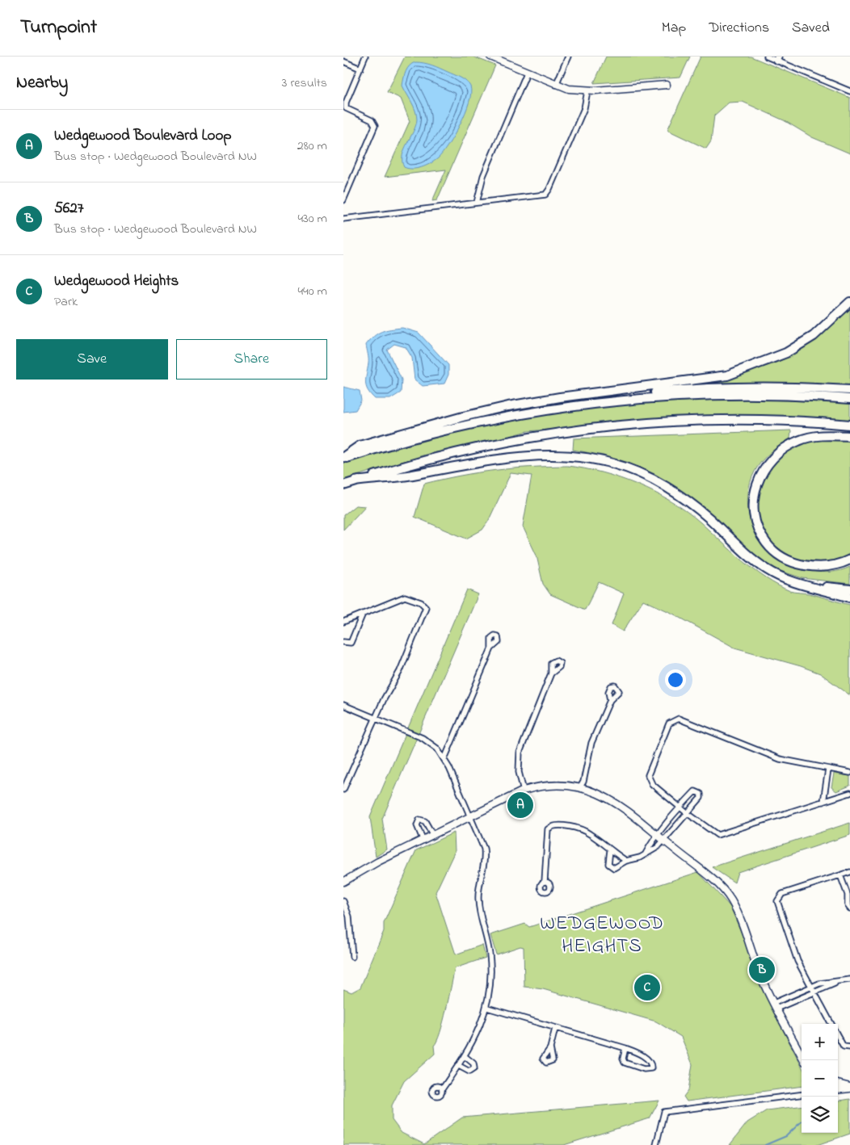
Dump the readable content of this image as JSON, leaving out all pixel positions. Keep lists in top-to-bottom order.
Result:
{
  "districts": ["WEDGEWOOD HEIGHTS"],
  "page": {
    "header": "Turnpoint",
    "nav": ["Map", "Directions", "Saved"],
    "heading": ["Nearby", "3 results"],
    "list": [
      {
        "mark": "A",
        "name": "Wedgewood Boulevard Loop",
        "note": "Bus stop · Wedgewood Boulevard NW",
        "value": "280 m"
      },
      {
        "mark": "B",
        "name": "5627",
        "note": "Bus stop · Wedgewood Boulevard NW",
        "value": "430 m"
      },
      {
        "mark": "C",
        "name": "Wedgewood Heights",
        "note": "Park",
        "value": "440 m"
      }
    ],
    "buttons": ["Save", "Share"],
    "pins": ["A", "B", "C"],
    "map_buttons": ["+", "−"]
  }
}
